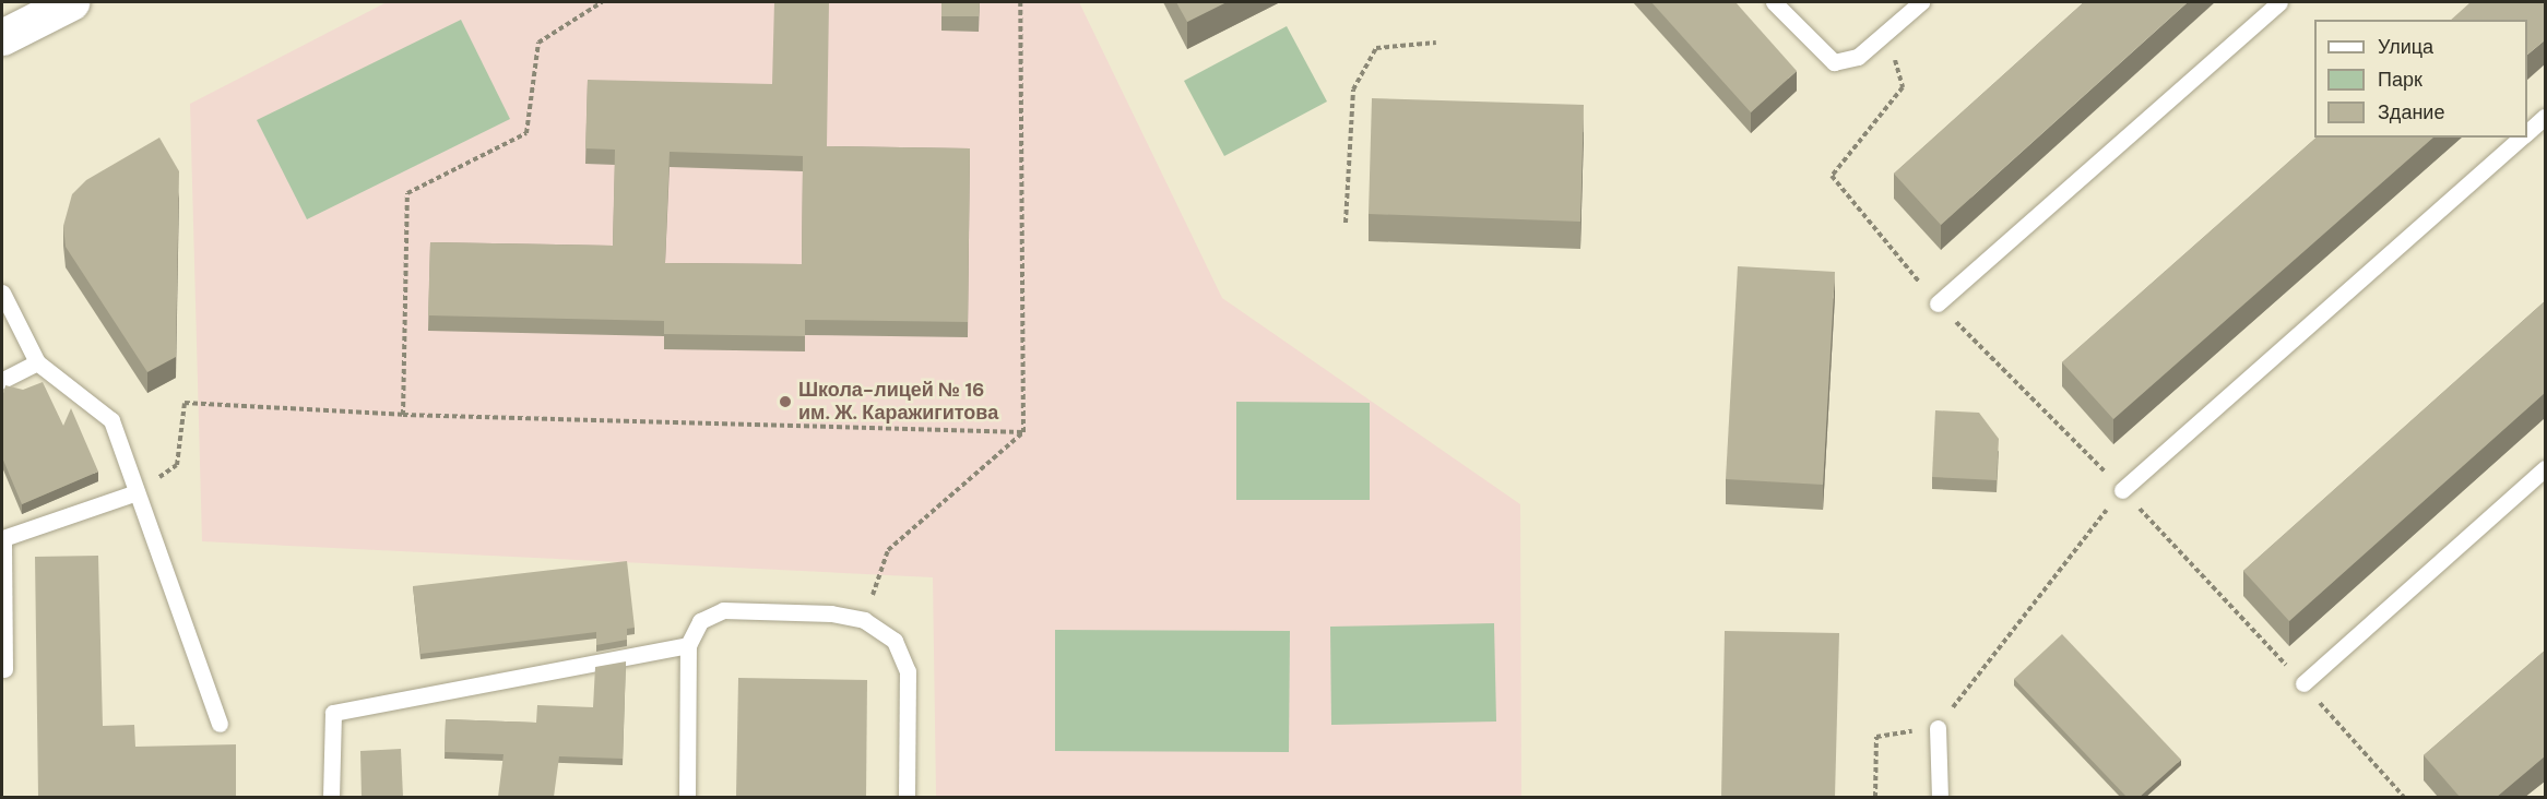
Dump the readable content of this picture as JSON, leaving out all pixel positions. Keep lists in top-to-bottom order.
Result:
{
  "places": ["Школа-лицей № 16 им. Ж. Каражигитова"],
  "legend": ["Улица", "Парк", "Здание"]
}
